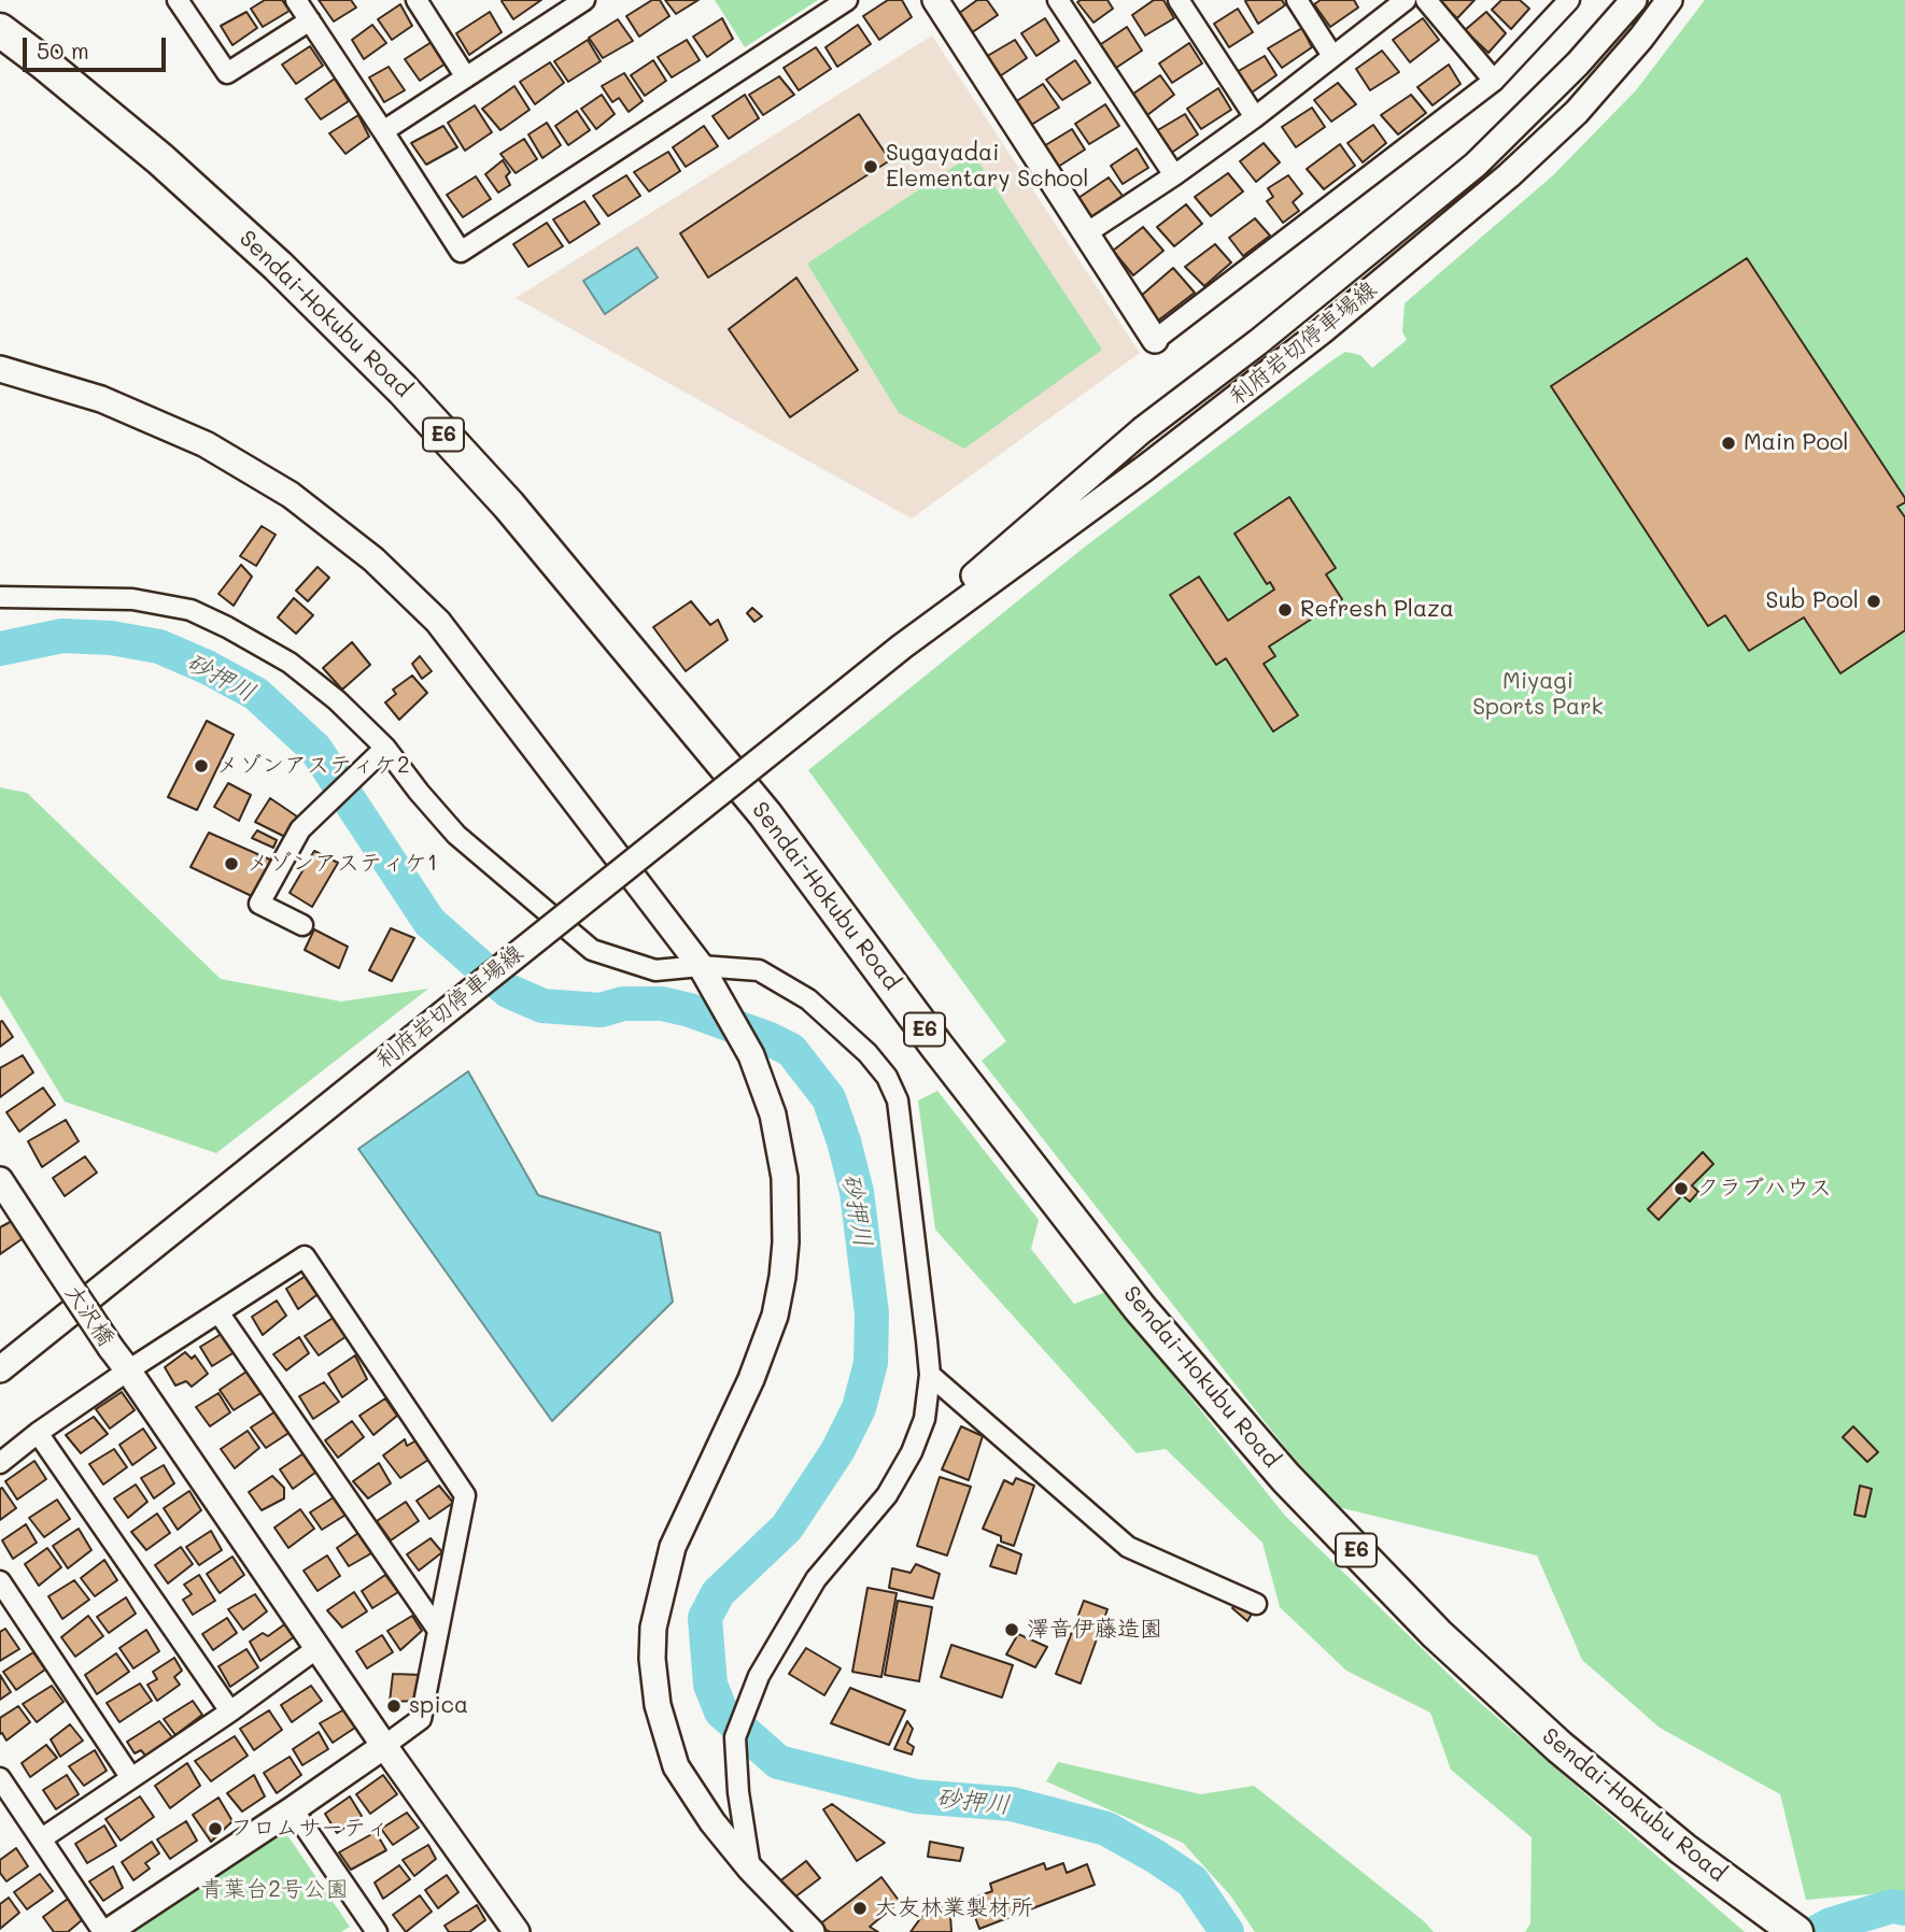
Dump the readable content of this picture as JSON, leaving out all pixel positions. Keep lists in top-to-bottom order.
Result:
{
  "streets": {
    "highway": ["Sendai-Hokubu Road", "E6"],
    "street": ["利府岩切停車場線", "大沢橋"]
  },
  "water": ["砂押川"],
  "parks": ["Miyagi Sports Park", "青葉台2号公園"],
  "places": [
    "Sugayadai Elementary School",
    "Main Pool",
    "Sub Pool",
    "Refresh Plaza",
    "メゾンアスティケ2",
    "メゾンアスティケ1",
    "クラブハウス",
    "澤音伊藤造園",
    "spica",
    "フロムサーティ",
    "大友林業製材所"
  ],
  "scale_bar": "50 m"
}
